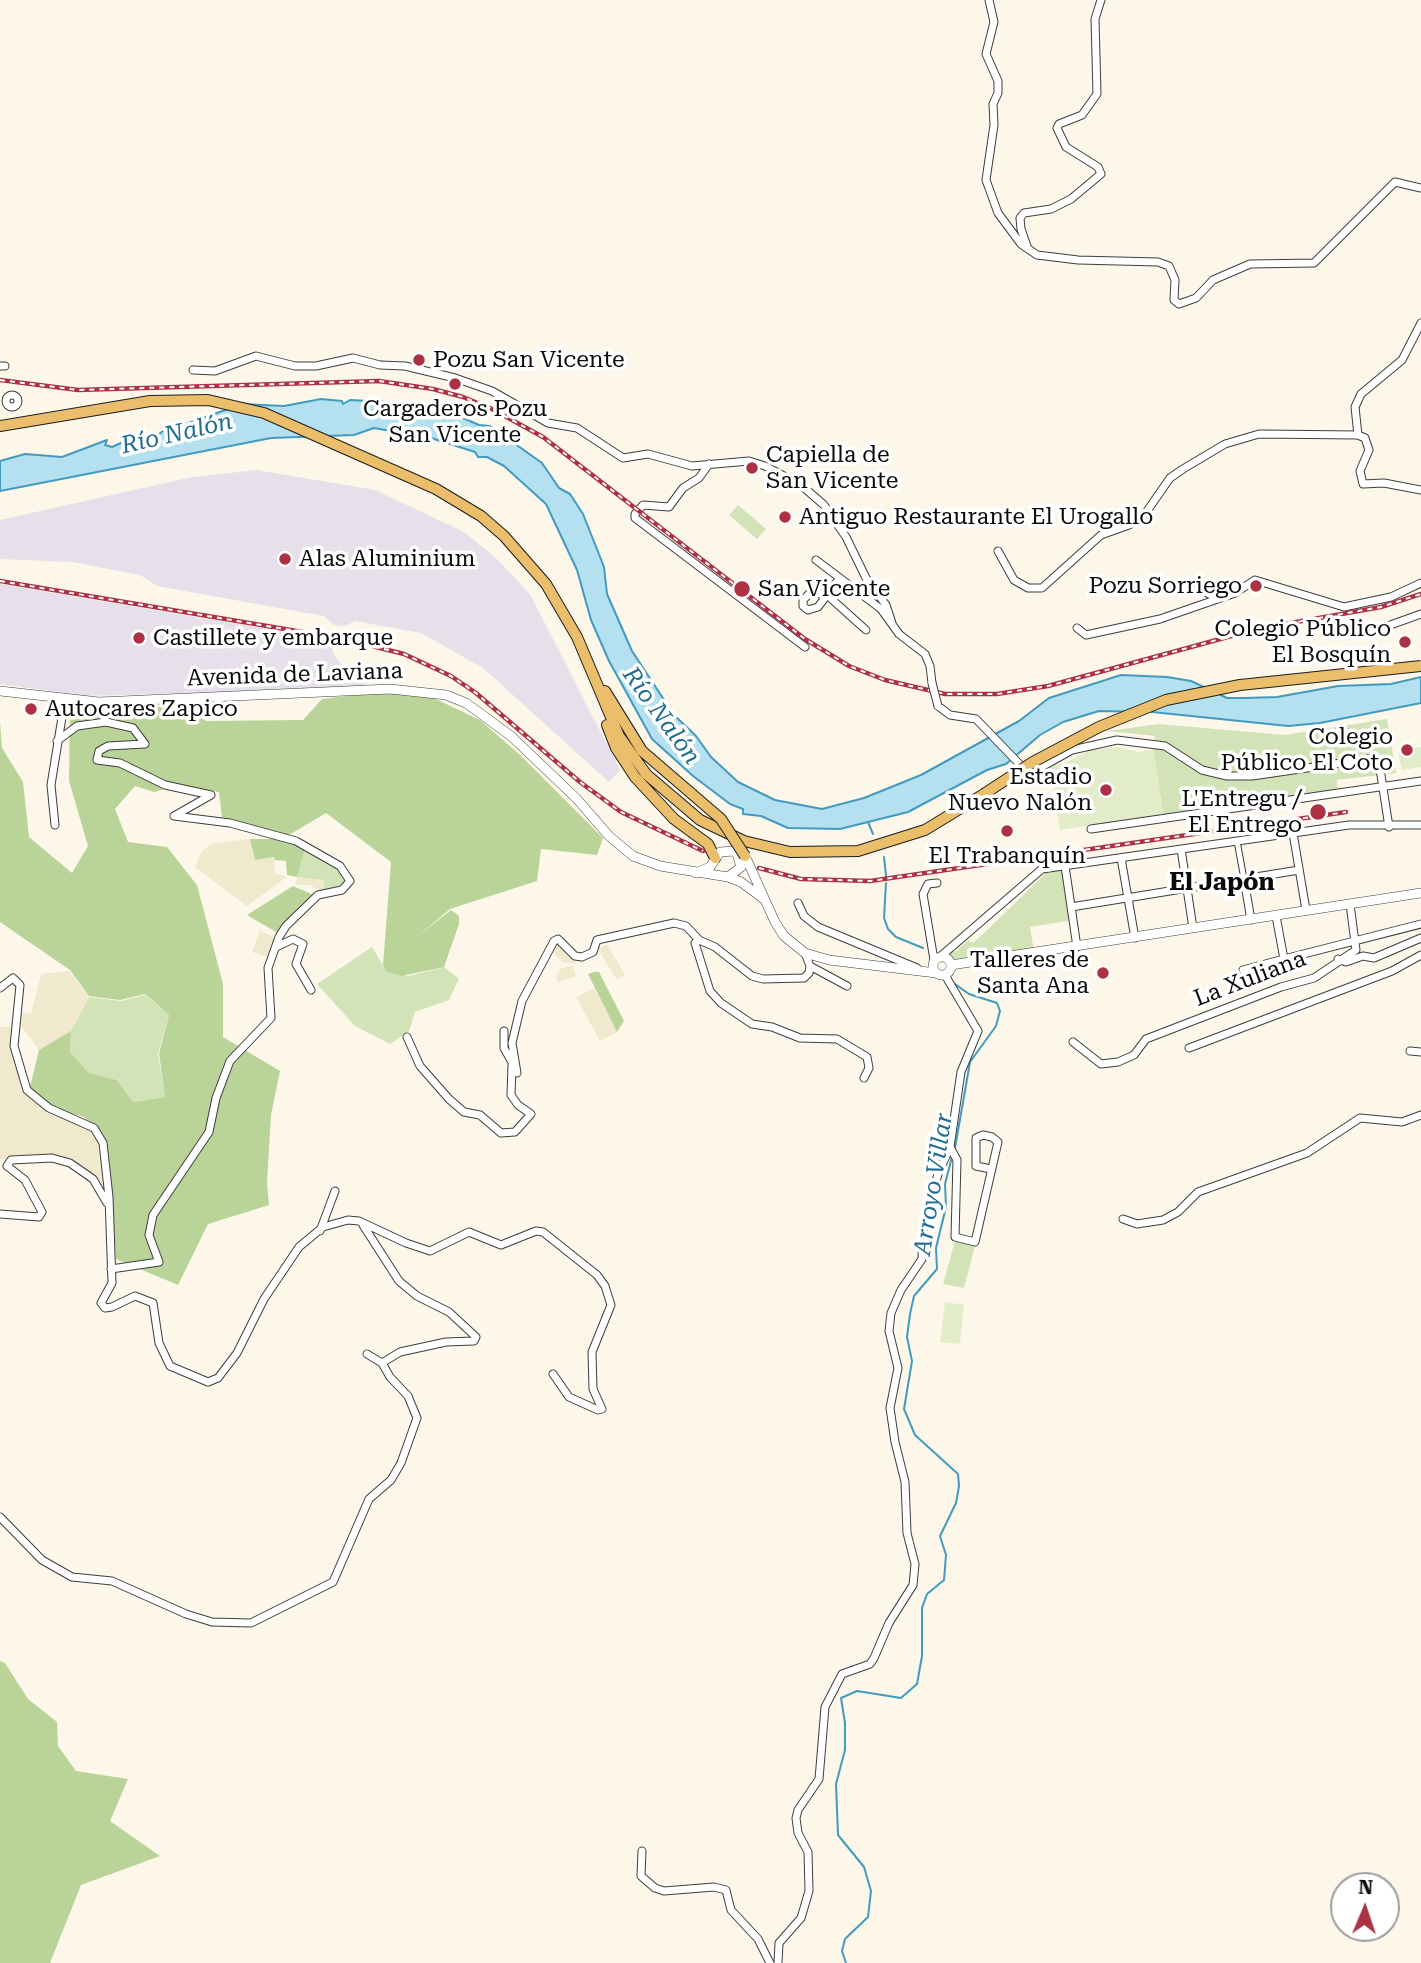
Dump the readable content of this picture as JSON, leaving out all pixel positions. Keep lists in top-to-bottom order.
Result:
{
  "streets": {
    "street": ["Avenida de Laviana", "La Xuliana"]
  },
  "districts": ["El Japón"],
  "water": ["Río Nalón", "Arroyo Villar"],
  "places": [
    "Pozu San Vicente",
    "Cargaderos Pozu San Vicente",
    "Capiella de San Vicente",
    "Antiguo Restaurante El Urogallo",
    "Alas Aluminium",
    "Pozu Sorriego",
    "San Vicente",
    "Castillete y embarque",
    "Colegio Público El Bosquín",
    "Autocares Zapico",
    "Colegio Público El Coto",
    "Estadio Nuevo Nalón",
    "L'Entregu / El Entrego",
    "El Trabanquín",
    "Talleres de Santa Ana"
  ],
  "north": "top"
}
